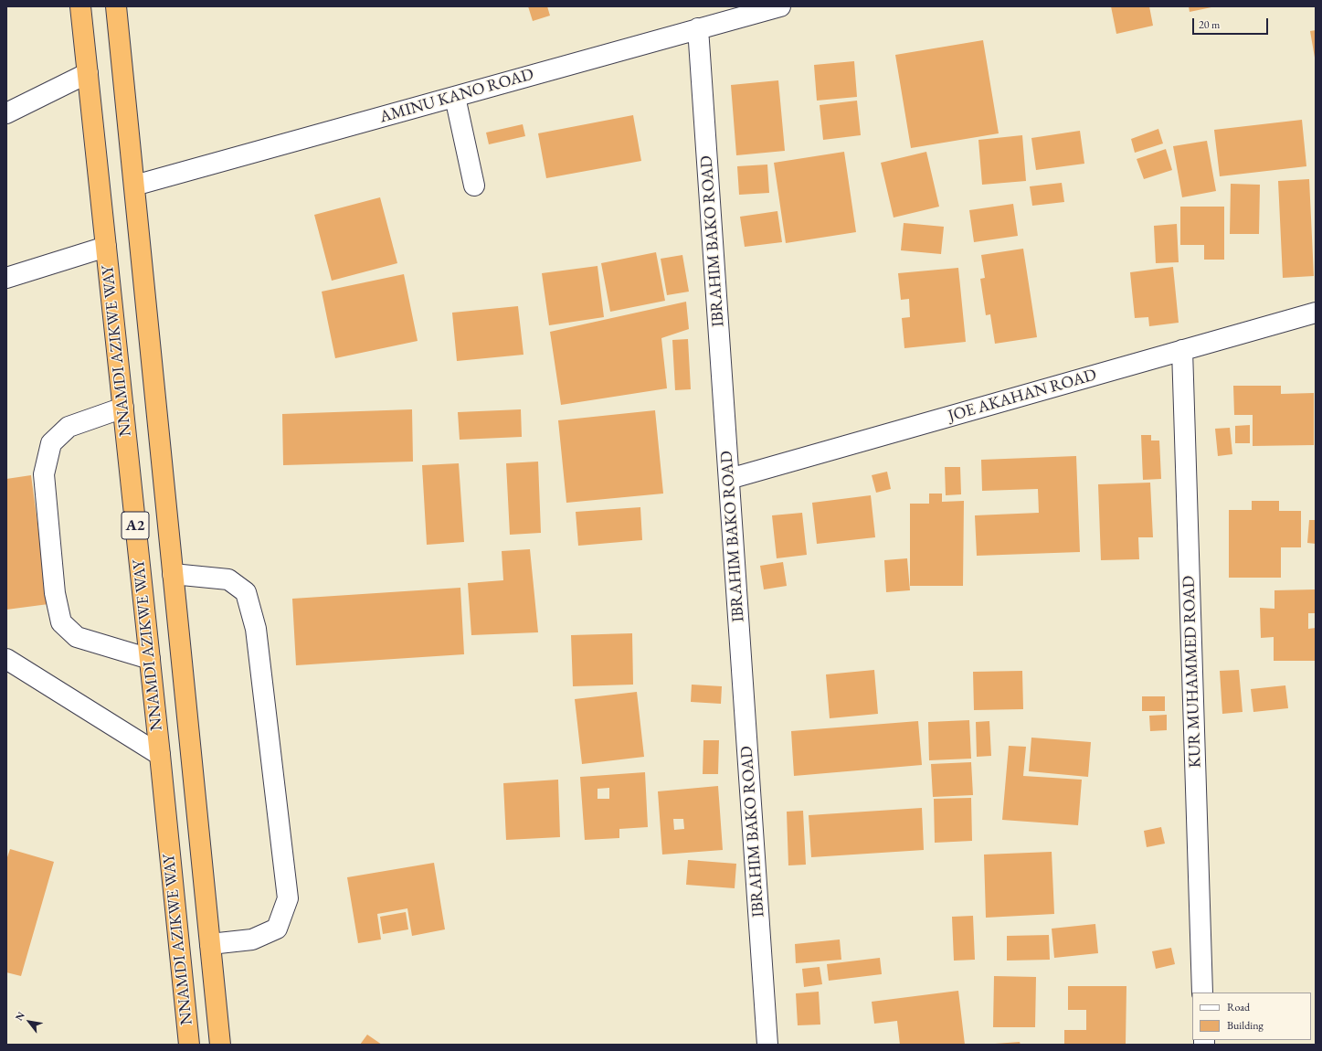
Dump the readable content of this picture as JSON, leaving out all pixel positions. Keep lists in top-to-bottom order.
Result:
{
  "streets": {
    "highway": ["NNAMDI AZIKWE WAY", "A2"],
    "street": [
      "AMINU KANO ROAD",
      "IBRAHIM BAKO ROAD",
      "JOE AKAHAN ROAD",
      "KUR MUHAMMED ROAD"
    ]
  },
  "crossings": [
    ["AMINU KANO ROAD", "IBRAHIM BAKO ROAD"],
    ["AMINU KANO ROAD", "NNAMDI AZIKWE WAY"],
    ["IBRAHIM BAKO ROAD", "JOE AKAHAN ROAD"],
    ["JOE AKAHAN ROAD", "KUR MUHAMMED ROAD"]
  ],
  "legend": ["Road", "Building"],
  "scale_bar": "20 m",
  "north": "top left"
}
